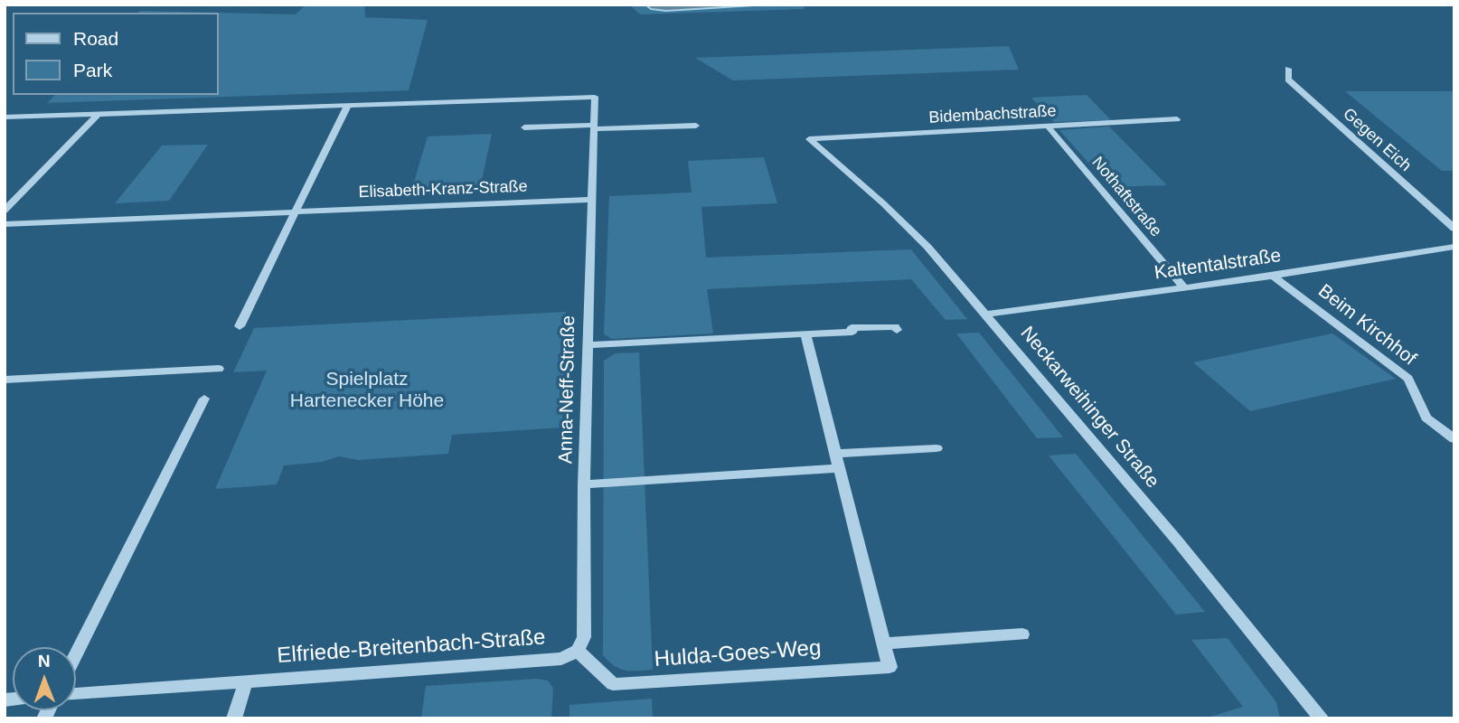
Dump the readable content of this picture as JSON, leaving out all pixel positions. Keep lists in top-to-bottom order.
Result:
{
  "streets": {
    "street": [
      "Bidembachstraße",
      "Gegen Eich",
      "Elisabeth-Kranz-Straße",
      "Nothaftstraße",
      "Kaltentalstraße",
      "Beim Kirchhof",
      "Anna-Neff-Straße",
      "Neckarweihinger Straße",
      "Elfriede-Breitenbach-Straße",
      "Hulda-Goes-Weg"
    ]
  },
  "crossings": [
    ["Bidembachstraße", "Nothaftstraße"],
    ["Bidembachstraße", "Neckarweihinger Straße"],
    ["Elisabeth-Kranz-Straße", "Anna-Neff-Straße"],
    ["Nothaftstraße", "Kaltentalstraße"],
    ["Kaltentalstraße", "Beim Kirchhof"],
    ["Kaltentalstraße", "Neckarweihinger Straße"],
    ["Anna-Neff-Straße", "Elfriede-Breitenbach-Straße"],
    ["Anna-Neff-Straße", "Hulda-Goes-Weg"],
    ["Elfriede-Breitenbach-Straße", "Hulda-Goes-Weg"]
  ],
  "parks": ["Spielplatz Hartenecker Höhe"],
  "legend": ["Road", "Park"],
  "north": "top"
}
